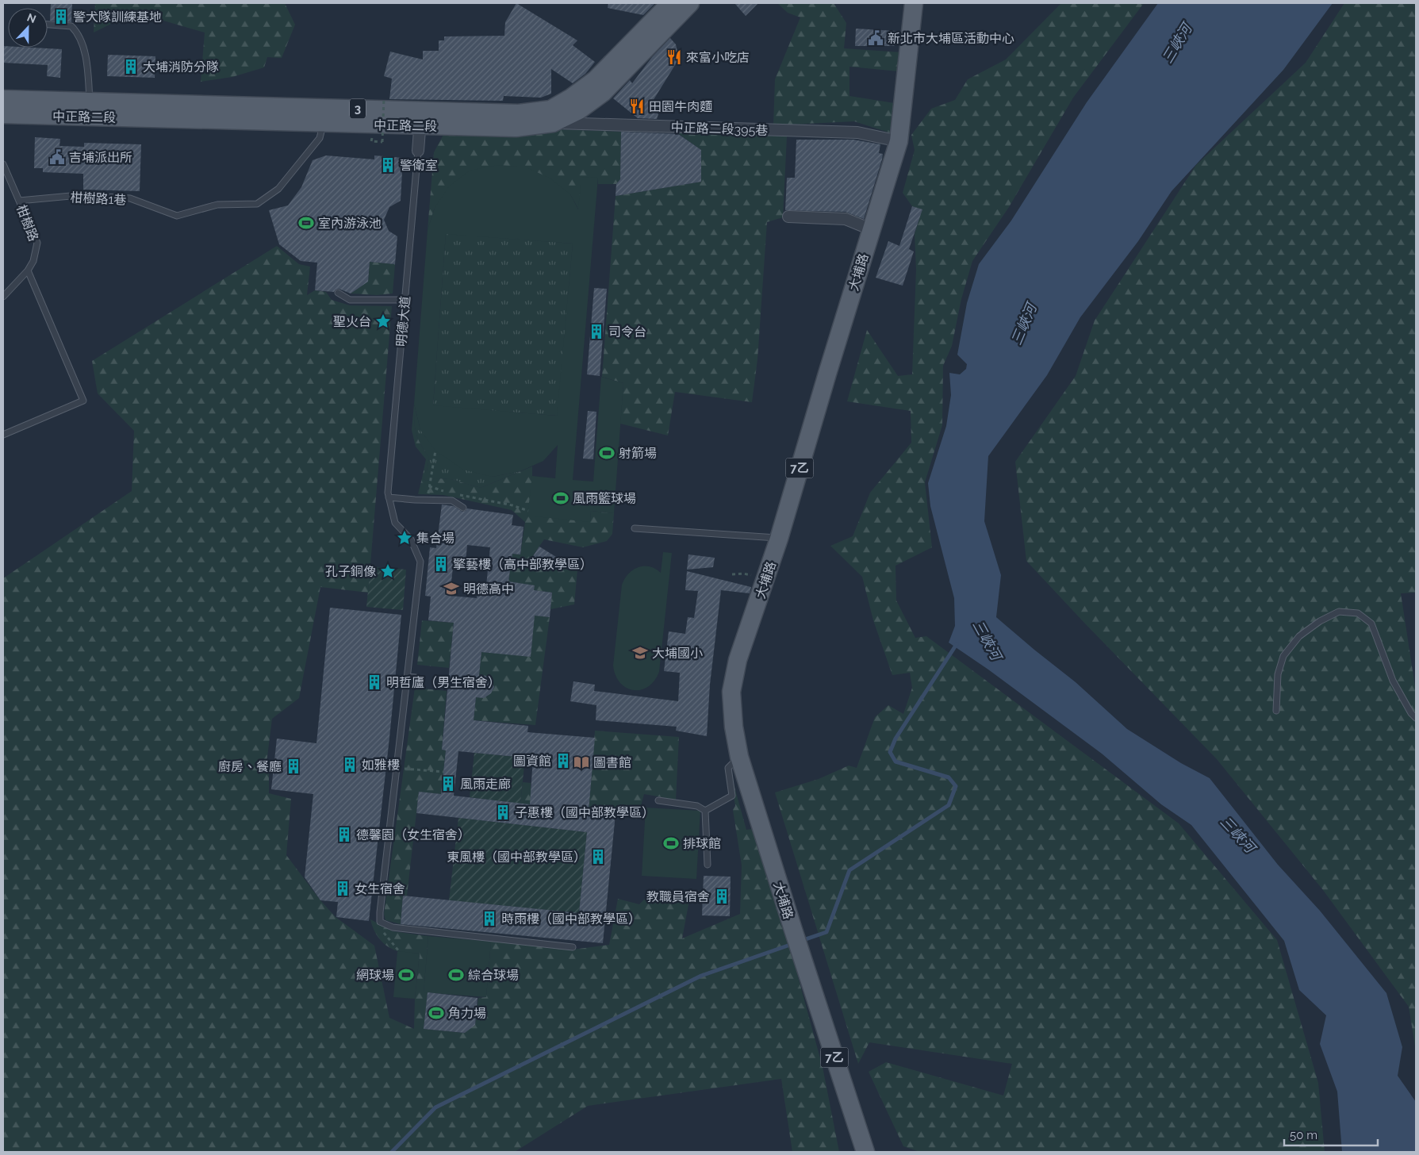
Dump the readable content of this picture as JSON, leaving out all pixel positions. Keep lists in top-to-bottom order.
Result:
{
  "streets": {
    "main road": [
      "3",
      "中正路二段",
      "大埔路",
      "7乙"
    ],
    "street": ["中正路二段395巷"],
    "lane": ["柑樹路1巷", "柑樹路", "明德大道"]
  },
  "crossings": [
    ["中正路二段", "中正路二段395巷"],
    ["中正路二段", "柑樹路1巷"],
    ["中正路二段395巷", "大埔路"],
    ["柑樹路1巷", "柑樹路"]
  ],
  "water": ["三峽河"],
  "places": {
    "building": [
      "警犬隊訓練基地",
      "大埔消防分隊",
      "警衛室",
      "司令台",
      "擎藝樓（高中部教學區）",
      "明哲廬（男生宿舍）",
      "圖資館",
      "如雅樓",
      "廚房、餐廳",
      "風雨走廊",
      "子惠樓（國中部教學區）",
      "德馨園（女生宿舍）",
      "東風樓（國中部教學區）",
      "女生宿舍",
      "教職員宿舍",
      "時雨樓（國中部教學區）"
    ],
    "public building": ["新北市大埔區活動中心", "吉埔派出所"],
    "restaurant": ["來富小吃店", "田園牛肉麵"],
    "sports": [
      "室內游泳池",
      "射箭場",
      "風雨籃球場",
      "排球館",
      "網球場",
      "綜合球場",
      "角力場"
    ],
    "place": ["聖火台", "集合場", "孔子銅像"],
    "school or university": ["明德高中", "大埔國小"],
    "library": ["圖書館"]
  },
  "scale_bar": "50 m",
  "north": "top"
}
